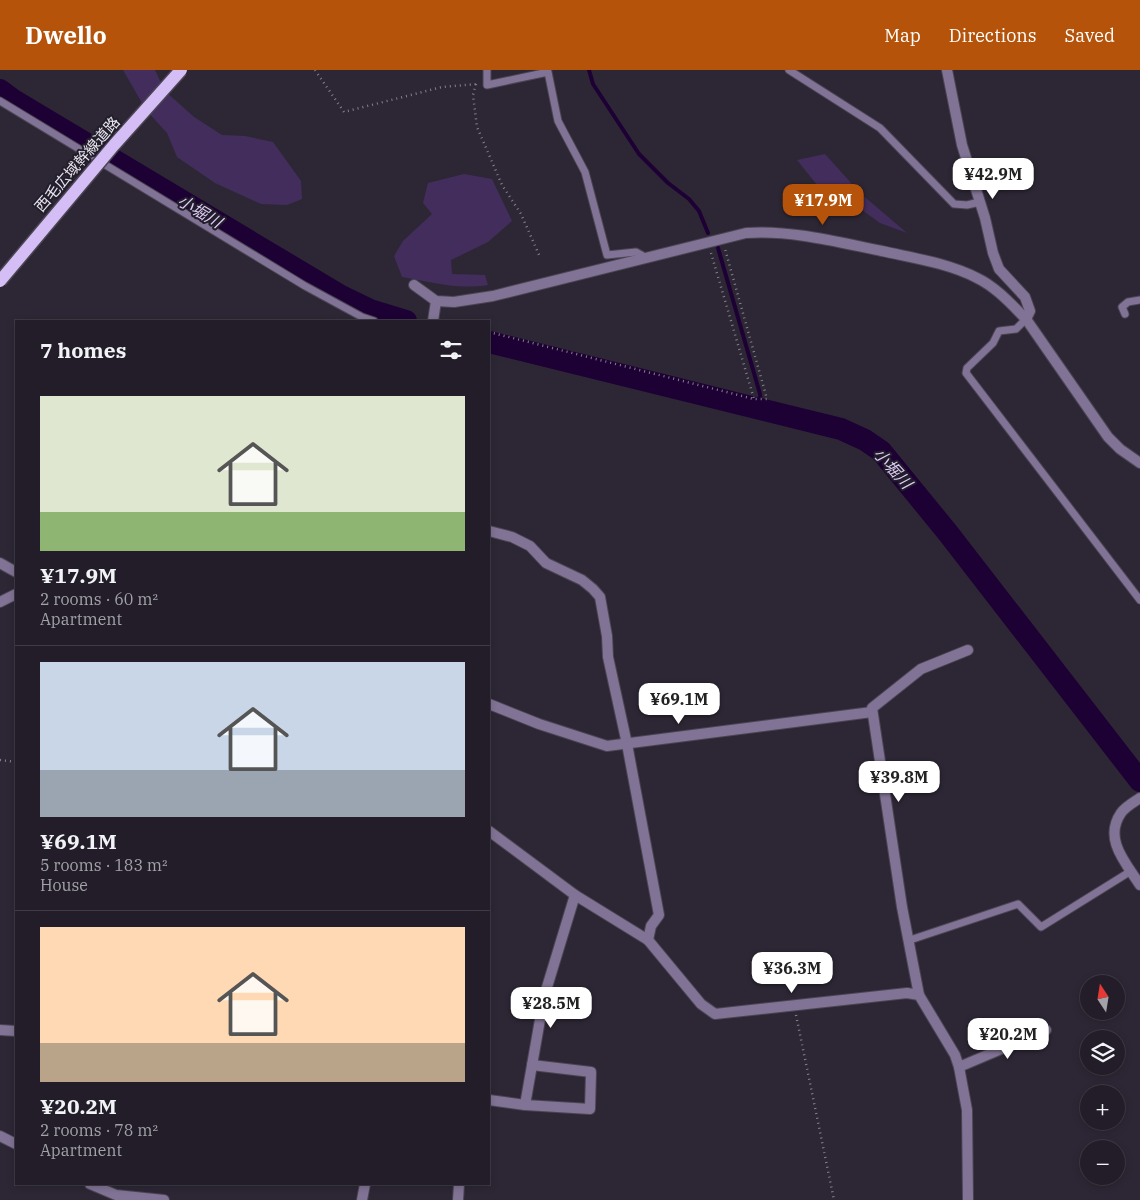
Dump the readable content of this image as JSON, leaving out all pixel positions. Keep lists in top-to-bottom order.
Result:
{
  "streets": {
    "main road": ["西毛広域幹線道路"]
  },
  "water": ["小堀川"],
  "north": "top",
  "page": {
    "header": "Dwello",
    "nav": ["Map", "Directions", "Saved"],
    "price": [
      "¥42.9M",
      "¥17.9M",
      "¥69.1M",
      "¥39.8M",
      "¥36.3M",
      "¥28.5M",
      "¥20.2M"
    ],
    "heading": "7 homes",
    "list": [
      {
        "name": "¥17.9M",
        "note": "2 rooms · 60 m² · Apartment"
      },
      {
        "name": "¥69.1M",
        "note": "5 rooms · 183 m² · House"
      },
      {
        "name": "¥20.2M",
        "note": "2 rooms · 78 m² · Apartment"
      }
    ],
    "map_buttons": ["+", "−"]
  }
}
